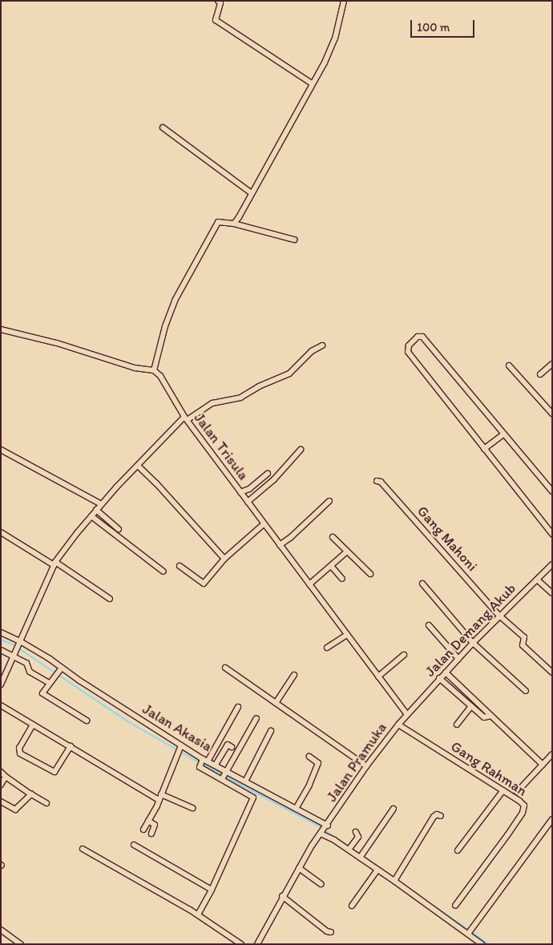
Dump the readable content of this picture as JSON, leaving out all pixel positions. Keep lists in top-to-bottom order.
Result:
{
  "streets": {
    "street": [
      "Jalan Trisula",
      "Gang Mahoni",
      "Jalan Demang Akub",
      "Jalan Akasia",
      "Jalan Pramuka",
      "Gang Rahman"
    ]
  },
  "crossings": [
    ["Jalan Trisula", "Jalan Demang Akub"],
    ["Jalan Trisula", "Jalan Akasia"],
    ["Jalan Trisula", "Jalan Pramuka"],
    ["Gang Mahoni", "Jalan Demang Akub"],
    ["Jalan Demang Akub", "Jalan Pramuka"],
    ["Jalan Akasia", "Jalan Pramuka"],
    ["Jalan Pramuka", "Gang Rahman"]
  ],
  "scale_bar": "100 m"
}
